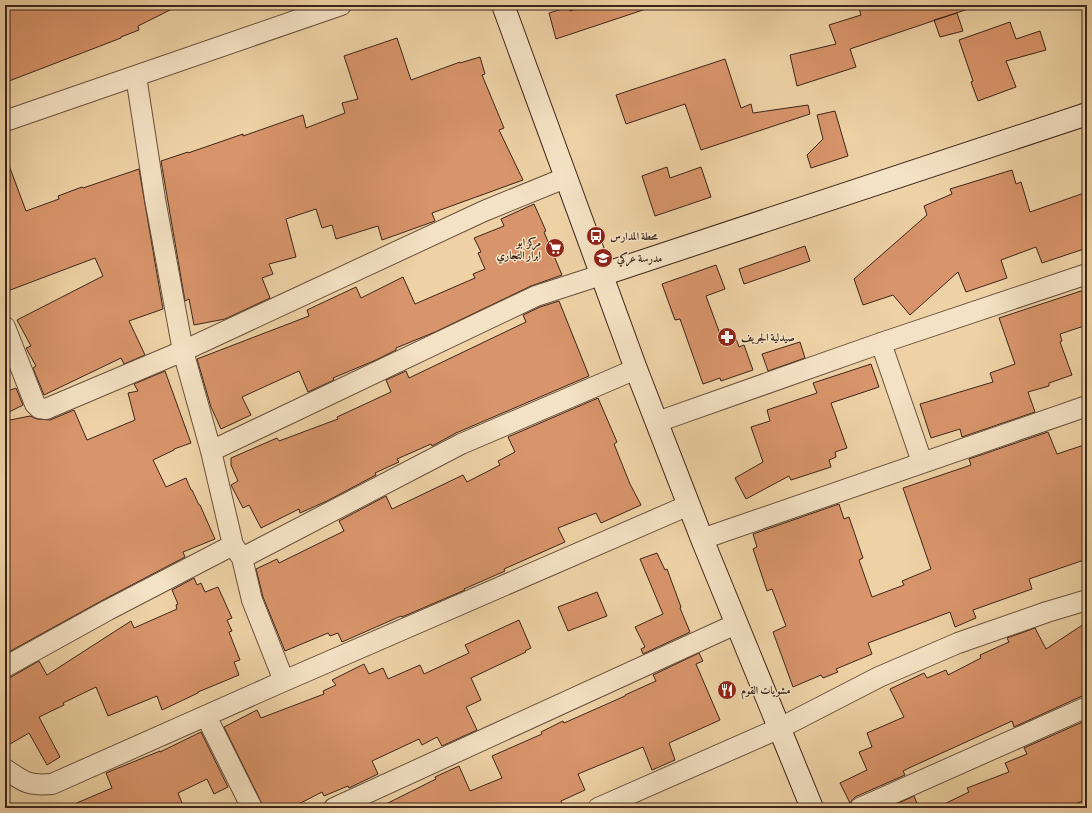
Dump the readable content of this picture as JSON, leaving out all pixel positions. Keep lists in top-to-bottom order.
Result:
{
  "places": {
    "bus stop": ["محطة المدارس"],
    "supermarket": ["مركز ابو ابرار التجاري"],
    "school or university": ["مدرسة عركي"],
    "pharmacy": ["صيدلية الجريف"],
    "restaurant": ["مشويات القوم"]
  }
}
